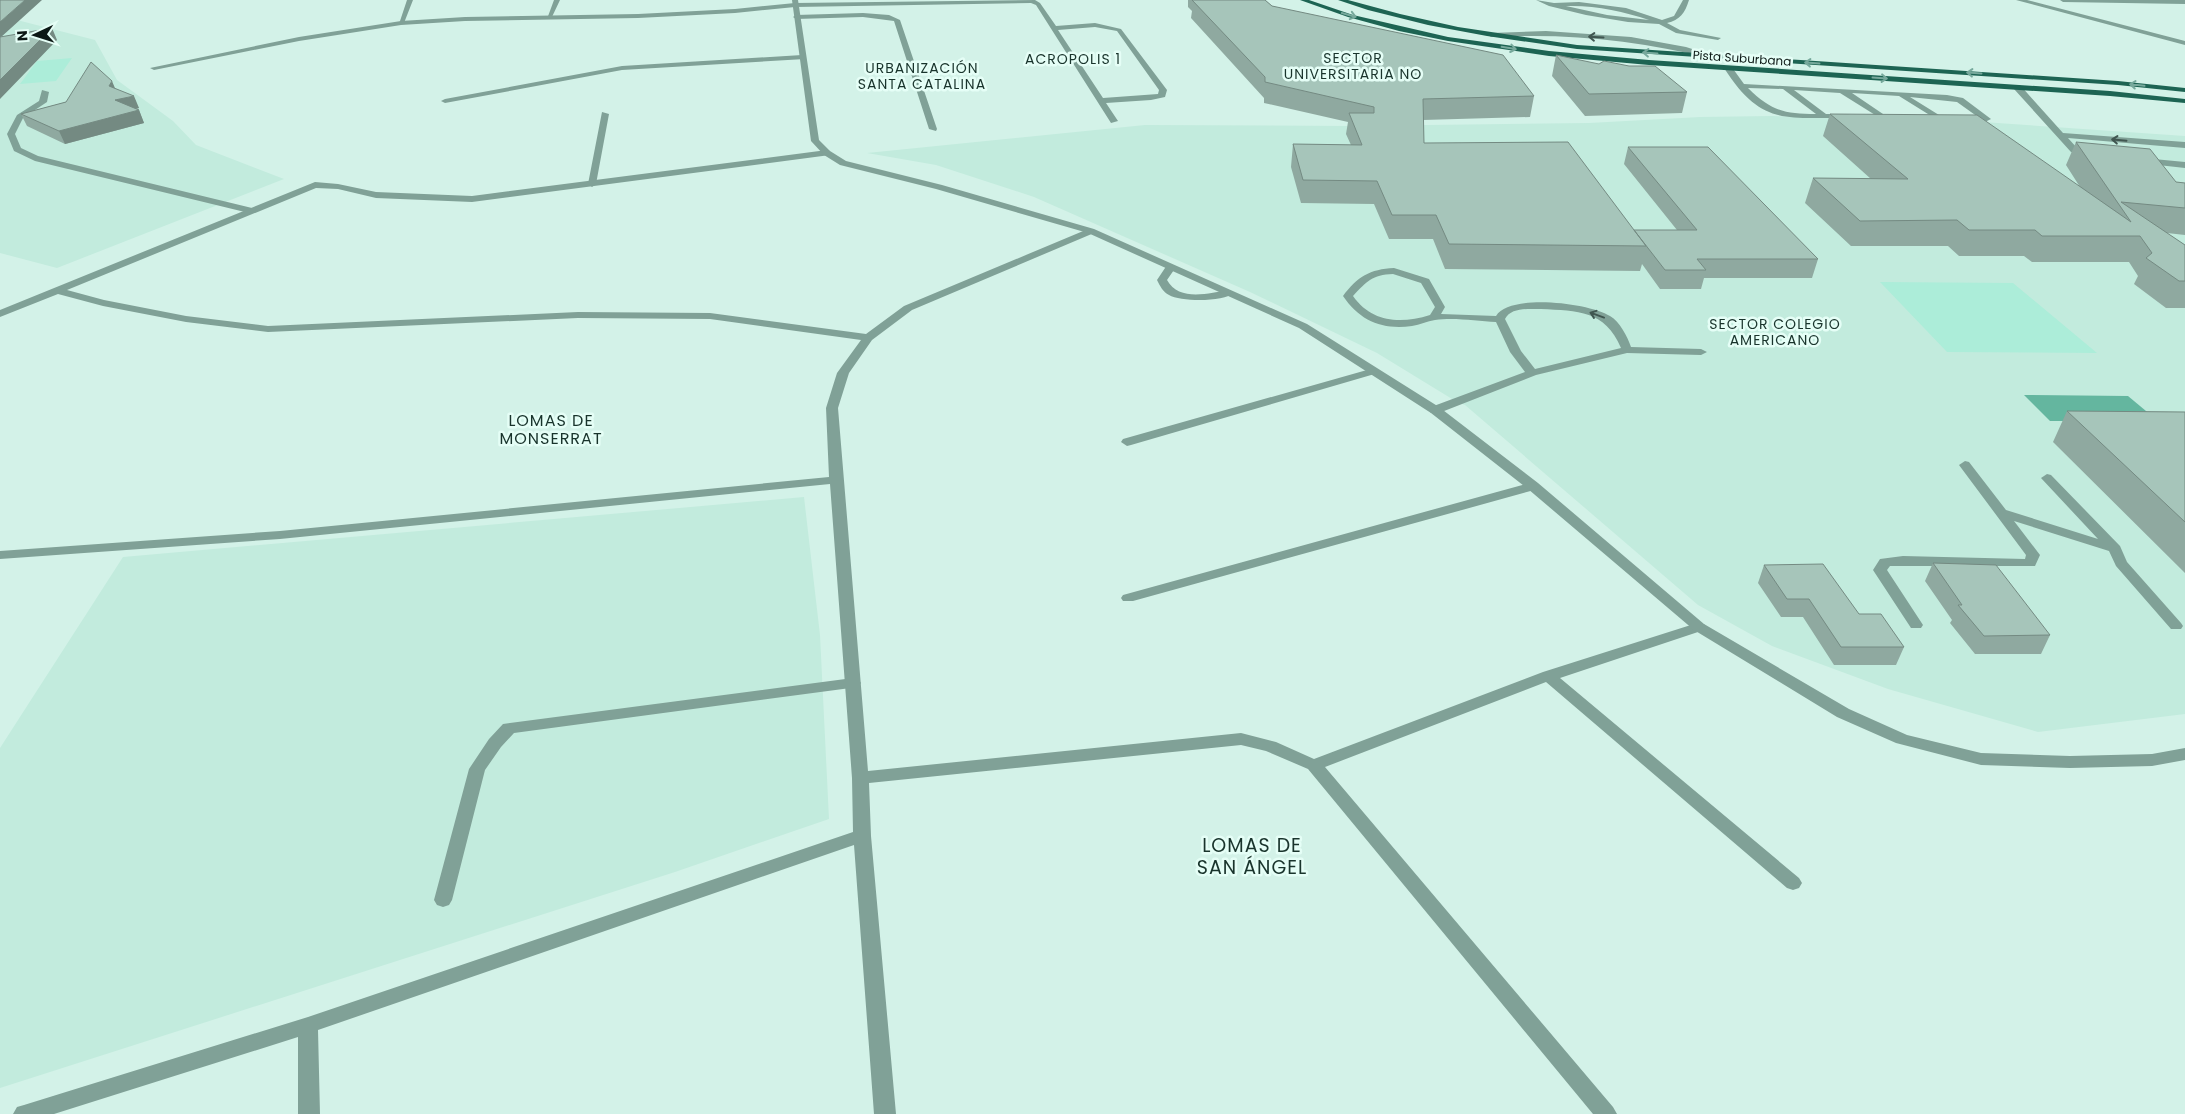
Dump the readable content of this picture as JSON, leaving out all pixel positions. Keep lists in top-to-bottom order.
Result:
{
  "streets": {
    "main road": ["Pista Suburbana"]
  },
  "districts": [
    "SECTOR UNIVERSITARIA NO",
    "ACROPOLIS 1",
    "URBANIZACIÓN SANTA CATALINA",
    "SECTOR COLEGIO AMERICANO",
    "LOMAS DE MONSERRAT",
    "LOMAS DE SAN ÁNGEL"
  ],
  "north": "left"
}
